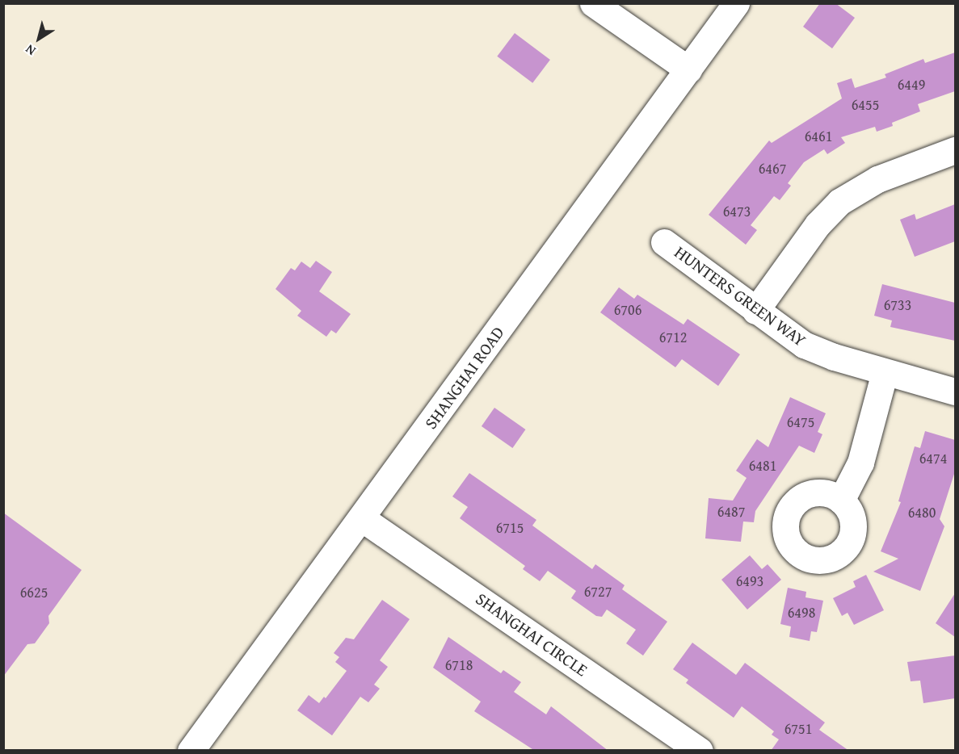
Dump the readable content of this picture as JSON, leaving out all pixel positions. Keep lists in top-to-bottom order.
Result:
{
  "streets": {
    "street": ["HUNTERS GREEN WAY", "SHANGHAI ROAD", "SHANGHAI CIRCLE"]
  },
  "crossings": [
    ["SHANGHAI ROAD", "SHANGHAI CIRCLE"]
  ],
  "house_numbers": [
    "6449",
    "6455",
    "6461",
    "6467",
    "6473",
    "6733",
    "6706",
    "6712",
    "6475",
    "6474",
    "6481",
    "6487",
    "6480",
    "6715",
    "6493",
    "6727",
    "6625",
    "6498",
    "6718",
    "6751"
  ],
  "north": "bottom left"
}
